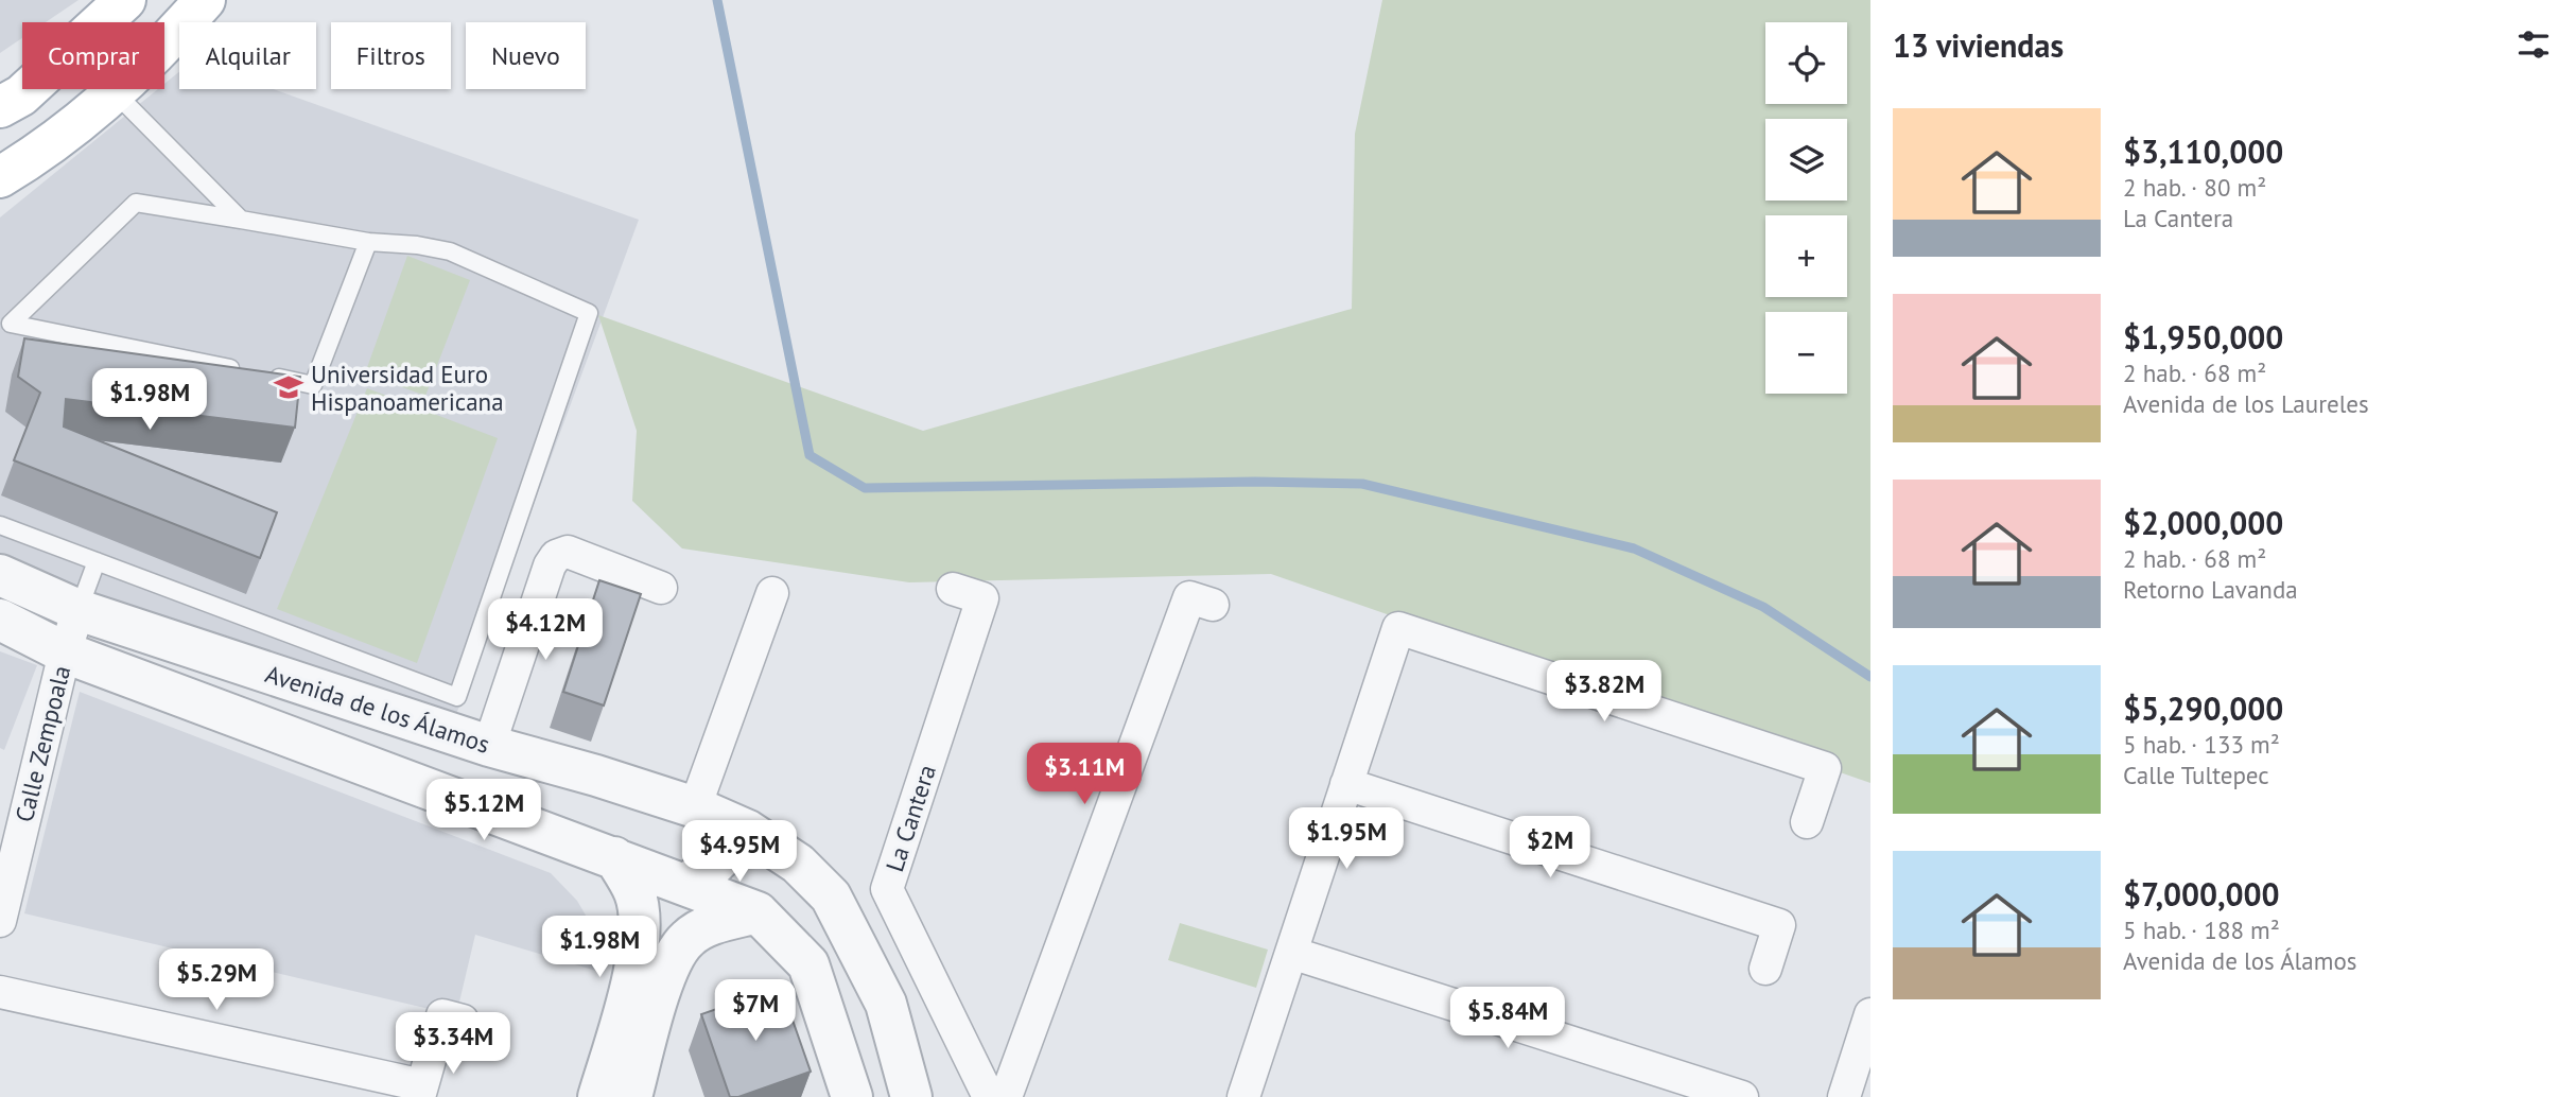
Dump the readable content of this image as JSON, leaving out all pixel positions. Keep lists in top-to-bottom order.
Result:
{
  "streets": {
    "street": ["Avenida de los Álamos", "Calle Zempoala", "La Cantera"]
  },
  "crossings": [
    ["Avenida de los Álamos", "Calle Zempoala"]
  ],
  "places": {
    "school or university": ["Universidad Euro Hispanoamericana"]
  },
  "page": {
    "heading": "13 viviendas",
    "map_buttons": ["+", "−"],
    "chip": [
      "Comprar",
      "Alquilar",
      "Filtros",
      "Nuevo"
    ],
    "list": [
      {
        "name": "$3,110,000",
        "note": "2 hab. · 80 m² · La Cantera"
      },
      {
        "name": "$1,950,000",
        "note": "2 hab. · 68 m² · Avenida de los Laureles"
      },
      {
        "name": "$2,000,000",
        "note": "2 hab. · 68 m² · Retorno Lavanda"
      },
      {
        "name": "$5,290,000",
        "note": "5 hab. · 133 m² · Calle Tultepec"
      },
      {
        "name": "$7,000,000",
        "note": "5 hab. · 188 m² · Avenida de los Álamos"
      }
    ],
    "price": [
      "$1.98M",
      "$4.12M",
      "$3.82M",
      "$3.11M",
      "$5.12M",
      "$1.95M",
      "$2M",
      "$4.95M",
      "$1.98M",
      "$5.29M",
      "$7M",
      "$5.84M",
      "$3.34M"
    ]
  }
}
